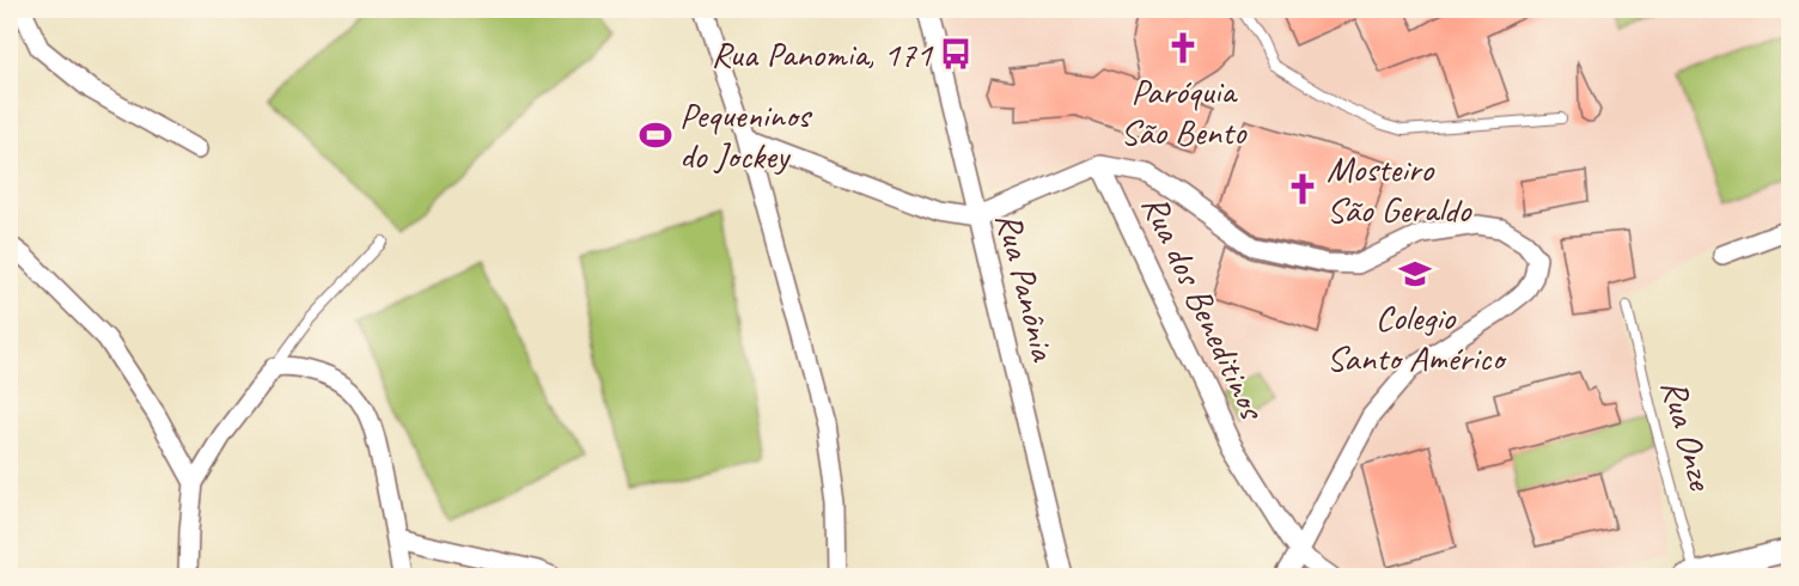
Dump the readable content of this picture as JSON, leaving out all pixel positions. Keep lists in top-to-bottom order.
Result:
{
  "streets": {
    "street": ["Rua Panônia", "Rua dos Beneditinos"],
    "lane": ["Rua Onze"]
  },
  "crossings": [
    ["Rua Panônia", "Rua dos Beneditinos"]
  ],
  "places": {
    "church": ["Paróquia São Bento", "Mosteiro São Geraldo"],
    "bus stop": ["Rua Panomia, 171"],
    "sports": ["Pequeninos do Jockey"],
    "school or university": ["Colegio Santo Américo"]
  }
}
